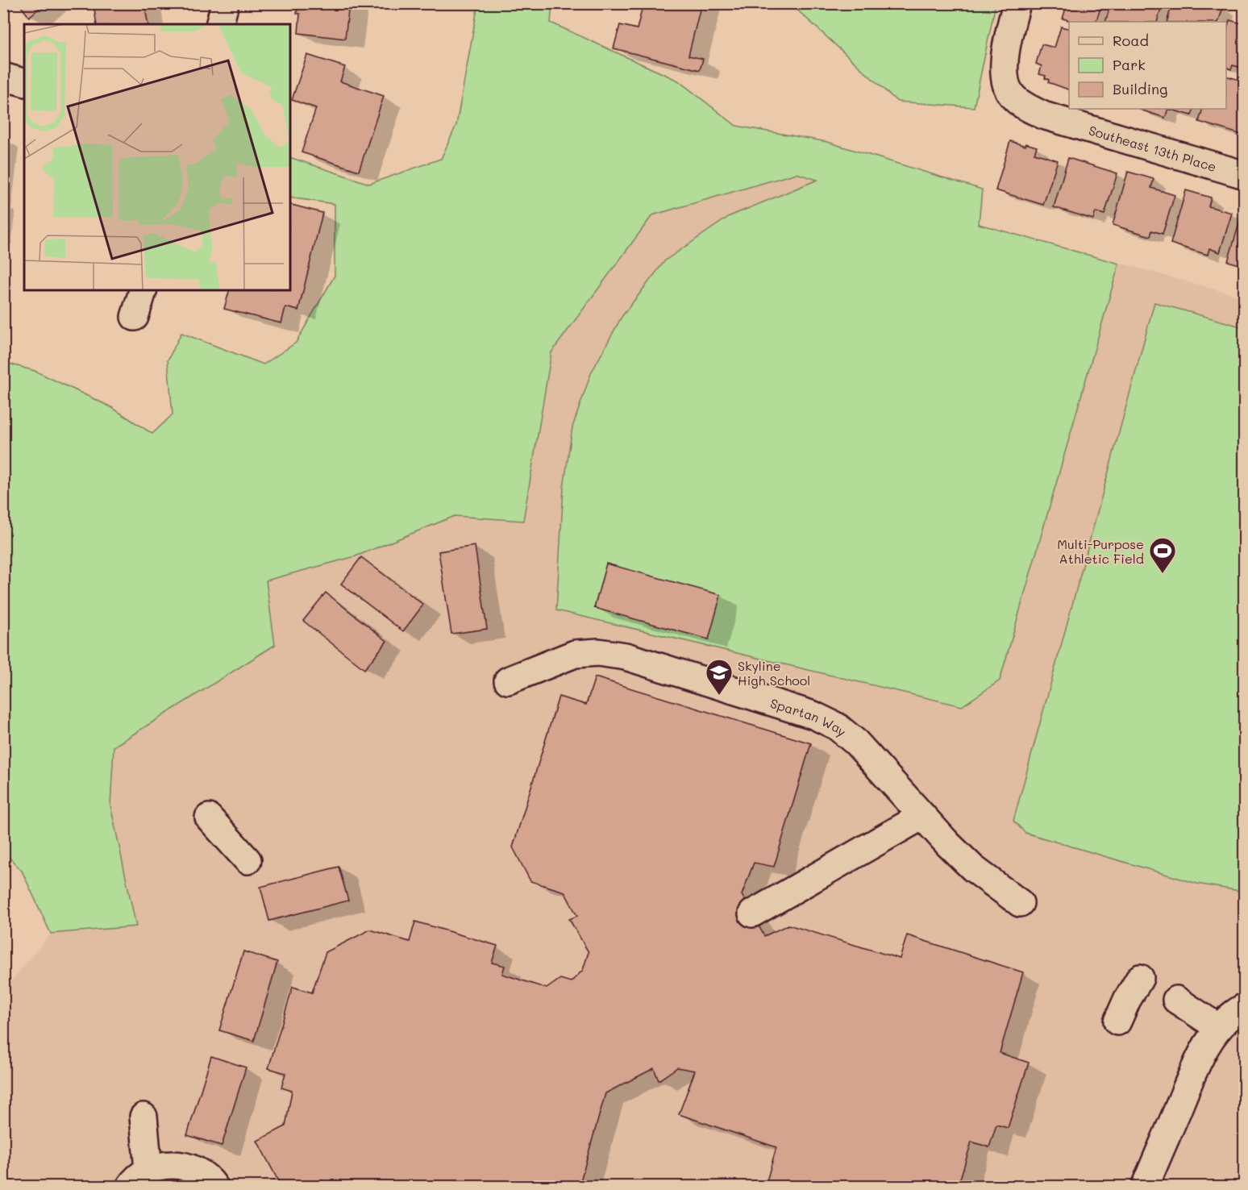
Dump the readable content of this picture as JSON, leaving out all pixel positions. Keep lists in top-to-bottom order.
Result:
{
  "streets": {
    "street": ["Southeast 13th Place", "Spartan Way"]
  },
  "places": {
    "sports": ["Multi-Purpose Athletic Field"],
    "school or university": ["Skyline High School"]
  },
  "legend": ["Road", "Park", "Building"]
}
